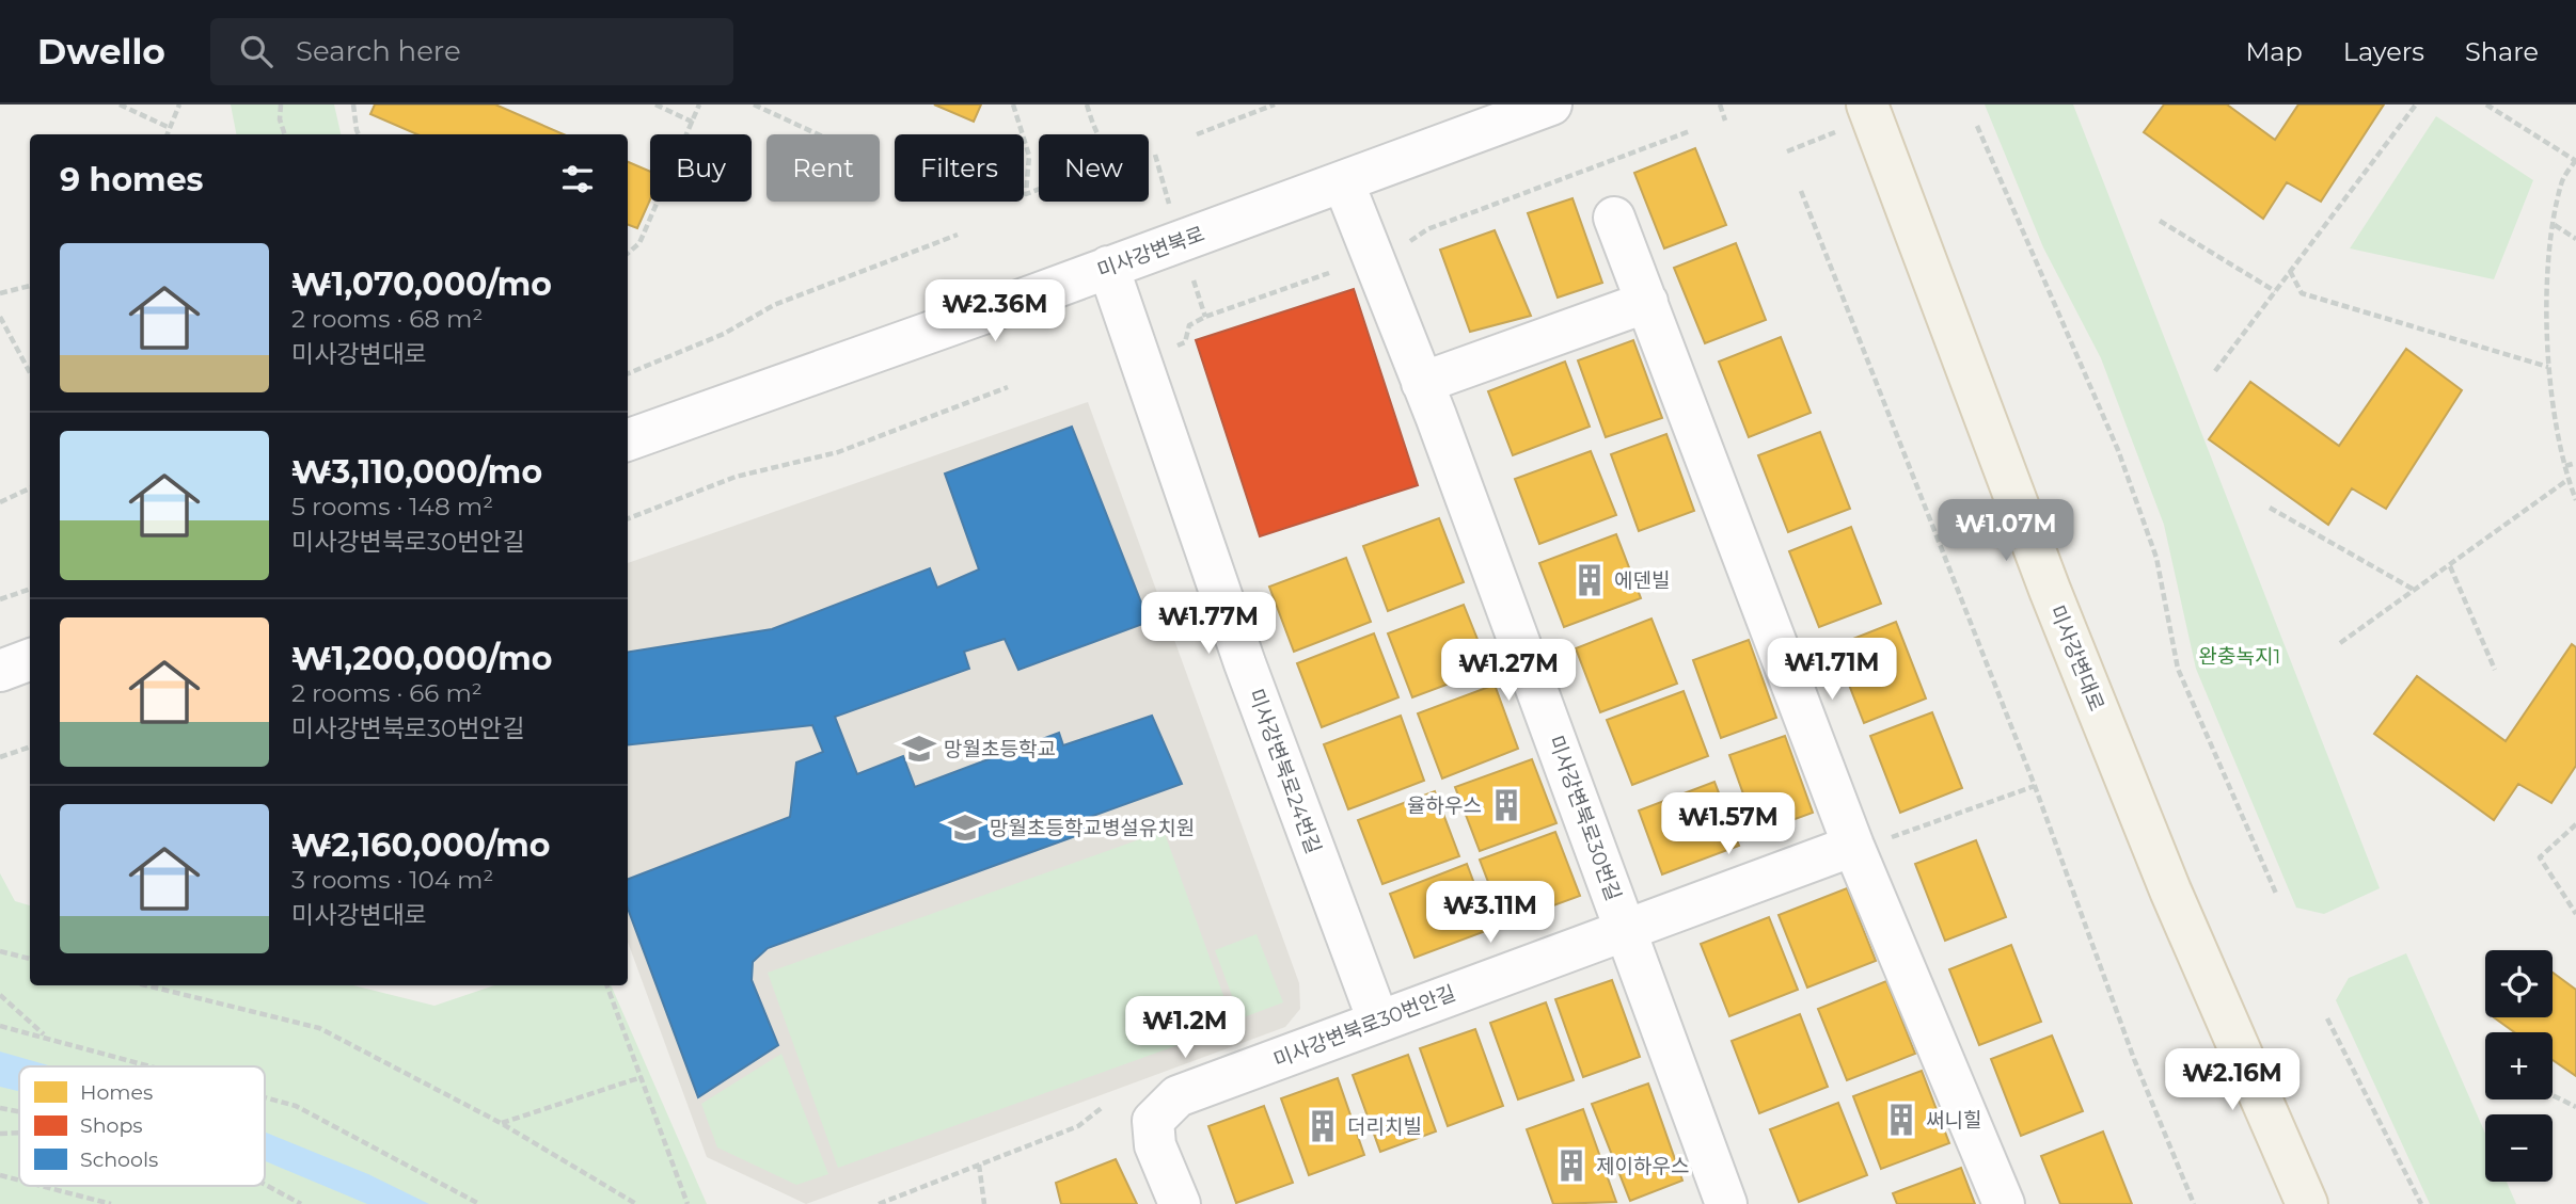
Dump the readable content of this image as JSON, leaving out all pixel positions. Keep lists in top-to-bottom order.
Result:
{
  "streets": {
    "main road": ["미사강변대로"],
    "street": [
      "미사강변북로",
      "미사강변북로24번길",
      "미사강변북로30번길",
      "미사강변북로30번안길"
    ]
  },
  "crossings": [
    ["미사강변북로", "미사강변북로24번길"],
    ["미사강변북로", "미사강변북로30번길"],
    ["미사강변북로24번길", "미사강변북로30번안길"],
    ["미사강변북로30번길", "미사강변북로30번안길"]
  ],
  "parks": ["완충녹지1"],
  "places": {
    "building": [
      "에덴빌",
      "율하우스",
      "써니힐",
      "더리치빌",
      "제이하우스"
    ],
    "school or university": ["망월초등학교", "망월초등학교병설유치원"]
  },
  "legend": ["Homes", "Shops", "Schools"],
  "page": {
    "header": "Dwello",
    "search": "Search here",
    "nav": ["Map", "Layers", "Share"],
    "chip": [
      "Buy",
      "Rent",
      "Filters",
      "New"
    ],
    "heading": "9 homes",
    "list": [
      {
        "name": "₩1,070,000/mo",
        "note": "2 rooms · 68 m² · 미사강변대로"
      },
      {
        "name": "₩3,110,000/mo",
        "note": "5 rooms · 148 m² · 미사강변북로30번안길"
      },
      {
        "name": "₩1,200,000/mo",
        "note": "2 rooms · 66 m² · 미사강변북로30번안길"
      },
      {
        "name": "₩2,160,000/mo",
        "note": "3 rooms · 104 m² · 미사강변대로"
      }
    ],
    "price": [
      "₩2.36M",
      "₩1.07M",
      "₩1.77M",
      "₩1.71M",
      "₩1.27M",
      "₩1.57M",
      "₩3.11M",
      "₩1.2M",
      "₩2.16M"
    ],
    "map_buttons": ["+", "−"]
  }
}
